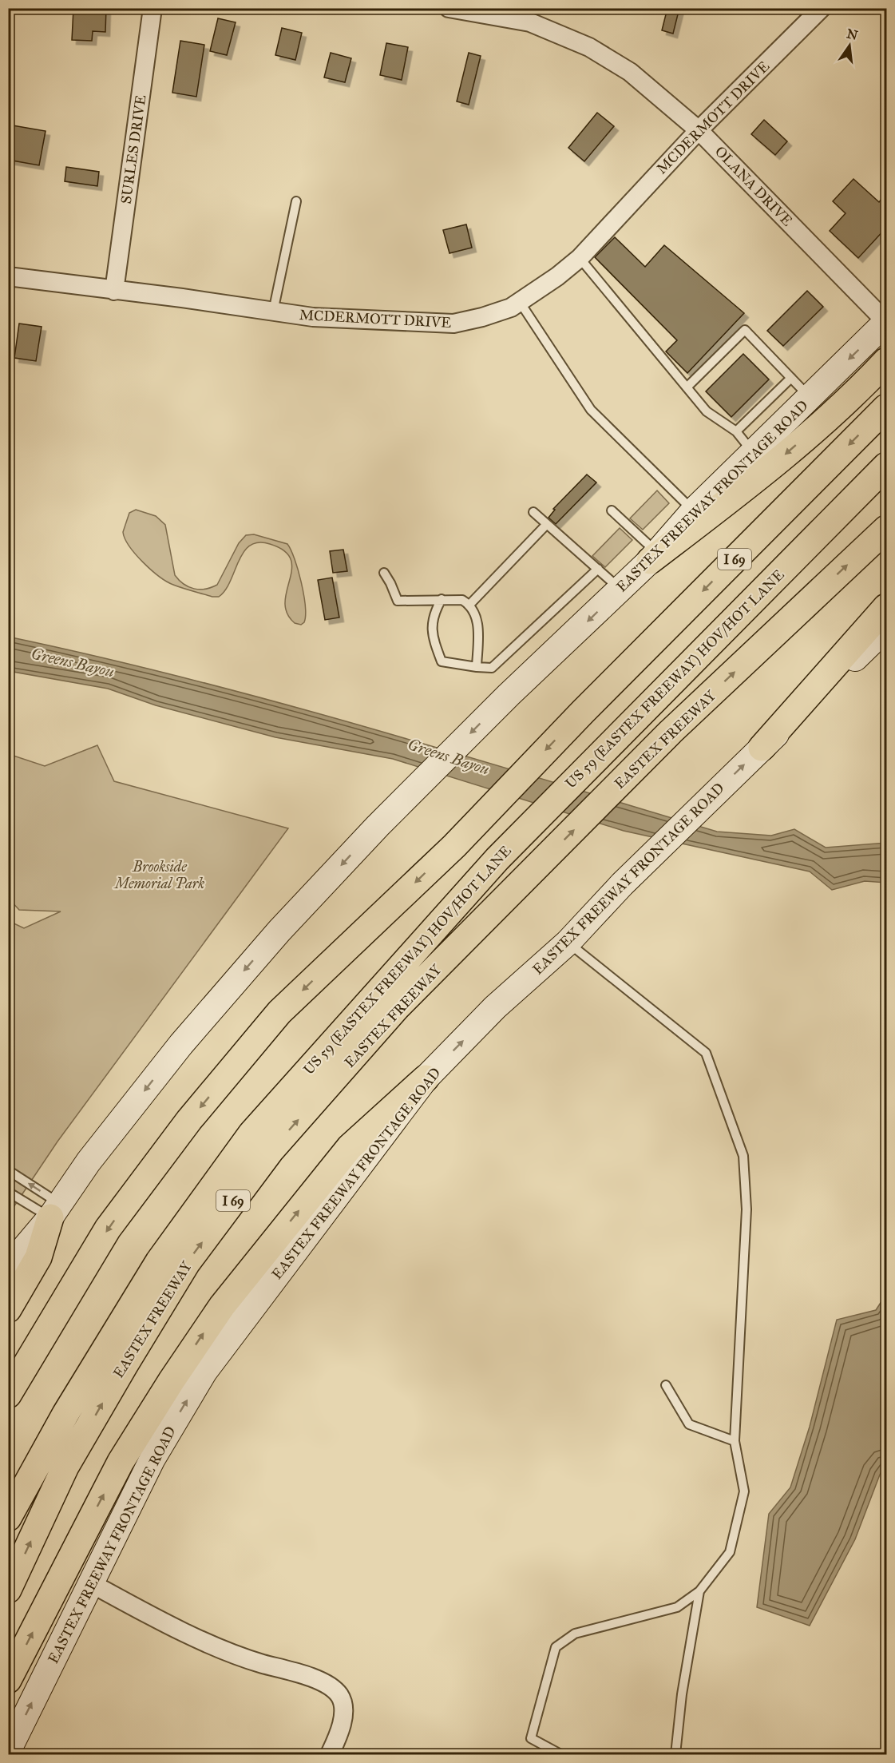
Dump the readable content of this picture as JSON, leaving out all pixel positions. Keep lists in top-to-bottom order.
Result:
{
  "streets": {
    "highway": ["I 69", "US 59 (EASTEX FREEWAY) HOV/HOT LANE", "EASTEX FREEWAY"],
    "main road": ["EASTEX FREEWAY FRONTAGE ROAD"],
    "street": ["MCDERMOTT DRIVE", "SURLES DRIVE", "OLANA DRIVE"]
  },
  "crossings": [
    ["MCDERMOTT DRIVE", "SURLES DRIVE"],
    ["MCDERMOTT DRIVE", "OLANA DRIVE"],
    ["OLANA DRIVE", "EASTEX FREEWAY FRONTAGE ROAD"]
  ],
  "water": ["Greens Bayou"],
  "parks": ["Brookside Memorial Park"],
  "north": "top"
}
